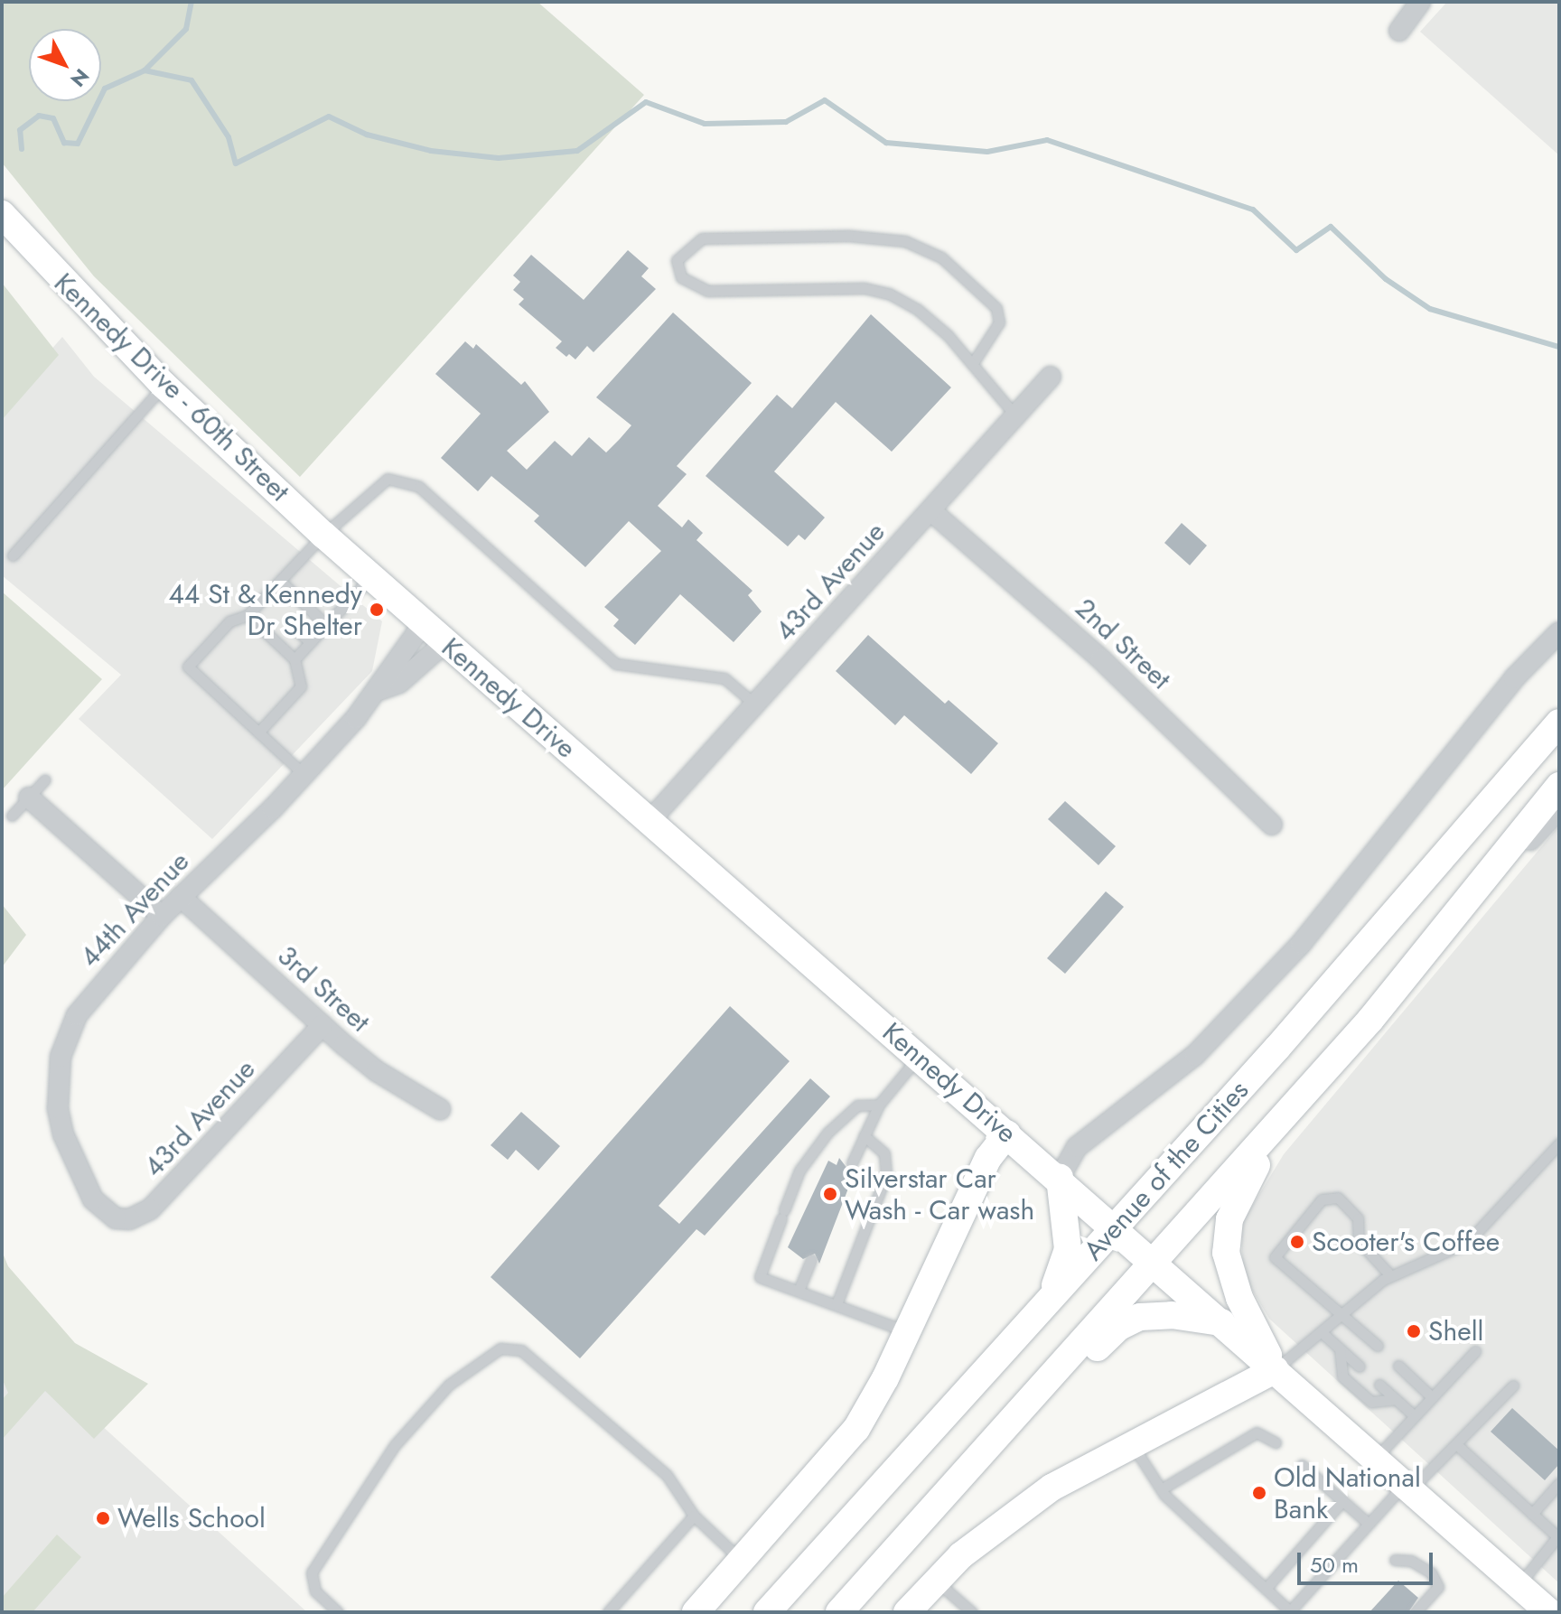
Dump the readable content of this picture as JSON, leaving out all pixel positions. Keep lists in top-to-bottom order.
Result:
{
  "streets": {
    "main road": ["Kennedy Drive - 60th Street", "Kennedy Drive", "Avenue of the Cities"],
    "street": [
      "43rd Avenue",
      "2nd Street",
      "44th Avenue",
      "3rd Street"
    ]
  },
  "crossings": [
    ["Kennedy Drive - 60th Street", "Kennedy Drive"],
    ["43rd Avenue", "2nd Street"],
    ["43rd Avenue", "Kennedy Drive"],
    ["43rd Avenue", "44th Avenue"],
    ["43rd Avenue", "3rd Street"],
    ["Kennedy Drive", "44th Avenue"],
    ["Kennedy Drive", "Avenue of the Cities"],
    ["44th Avenue", "3rd Street"]
  ],
  "places": [
    "44 St & Kennedy Dr Shelter",
    "Silverstar Car Wash - Car wash",
    "Scooter's Coffee",
    "Shell",
    "Old National Bank",
    "Wells School"
  ],
  "scale_bar": "50 m",
  "north": "bottom right"
}
